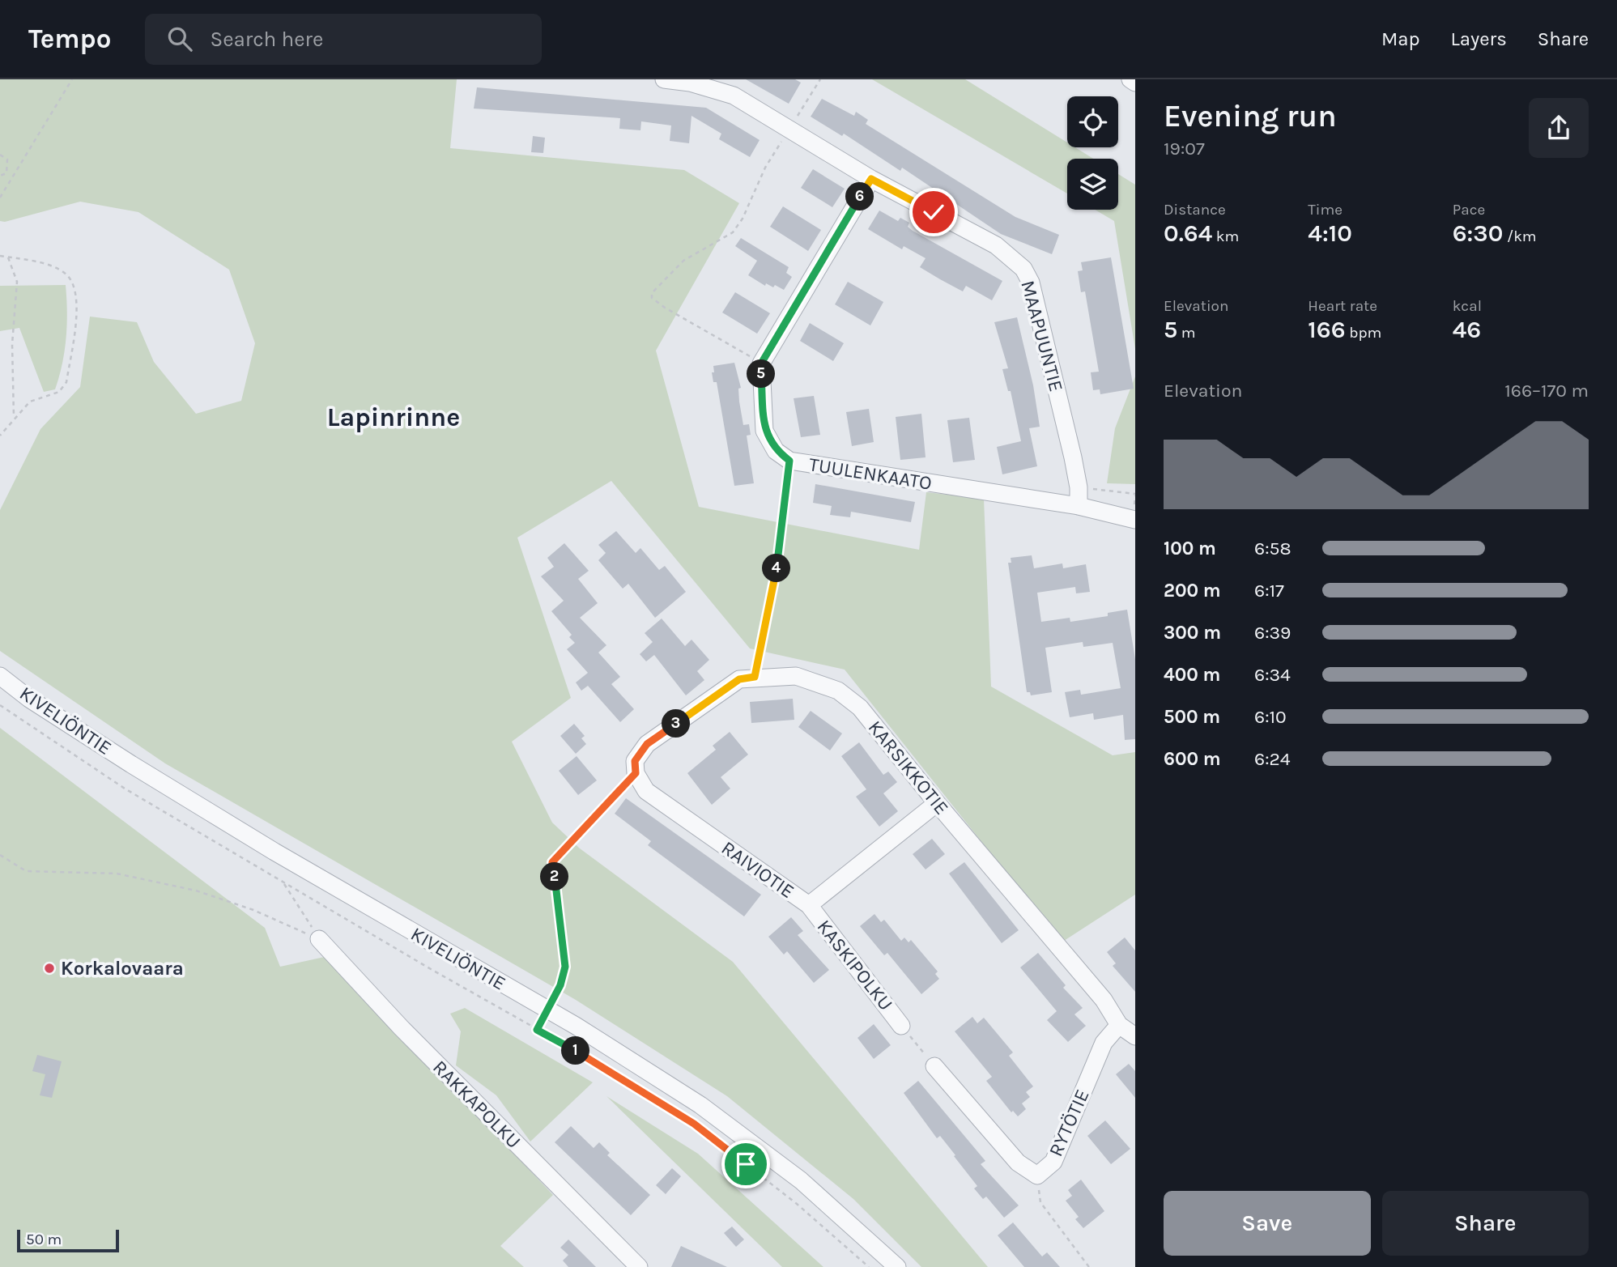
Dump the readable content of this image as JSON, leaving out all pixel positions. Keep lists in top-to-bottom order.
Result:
{
  "streets": {
    "street": [
      "MAAPUUNTIE",
      "TUULENKAATO",
      "KIVELIÖNTIE",
      "KARSIKKOTIE",
      "RAIVIOTIE",
      "KASKIPOLKU",
      "RAKKAPOLKU",
      "RYTÖTIE"
    ]
  },
  "crossings": [
    ["MAAPUUNTIE", "TUULENKAATO"],
    ["KARSIKKOTIE", "RAIVIOTIE"],
    ["KARSIKKOTIE", "RYTÖTIE"],
    ["RAIVIOTIE", "KASKIPOLKU"]
  ],
  "districts": ["Lapinrinne"],
  "places": ["Korkalovaara"],
  "scale_bar": "50 m",
  "page": {
    "header": "Tempo",
    "search": "Search here",
    "nav": ["Map", "Layers", "Share"],
    "heading": ["Evening run", "19:07"],
    "stats": [
      ["Distance", "0.64 km"],
      ["Time", "4:10"],
      ["Pace", "6:30 /km"],
      ["Elevation", "5 m"],
      ["Heart rate", "166 bpm"],
      ["kcal", "46"]
    ],
    "pins": [
      "6",
      "5",
      "4",
      "3",
      "2",
      "1"
    ],
    "chart": ["Elevation", "166–170 m"],
    "list": [
      {
        "name": "100 m",
        "note": "6:58"
      },
      {
        "name": "200 m",
        "note": "6:17"
      },
      {
        "name": "300 m",
        "note": "6:39"
      },
      {
        "name": "400 m",
        "note": "6:34"
      },
      {
        "name": "500 m",
        "note": "6:10"
      },
      {
        "name": "600 m",
        "note": "6:24"
      }
    ],
    "buttons": ["Save", "Share"],
    "scale": "50 m"
  }
}
